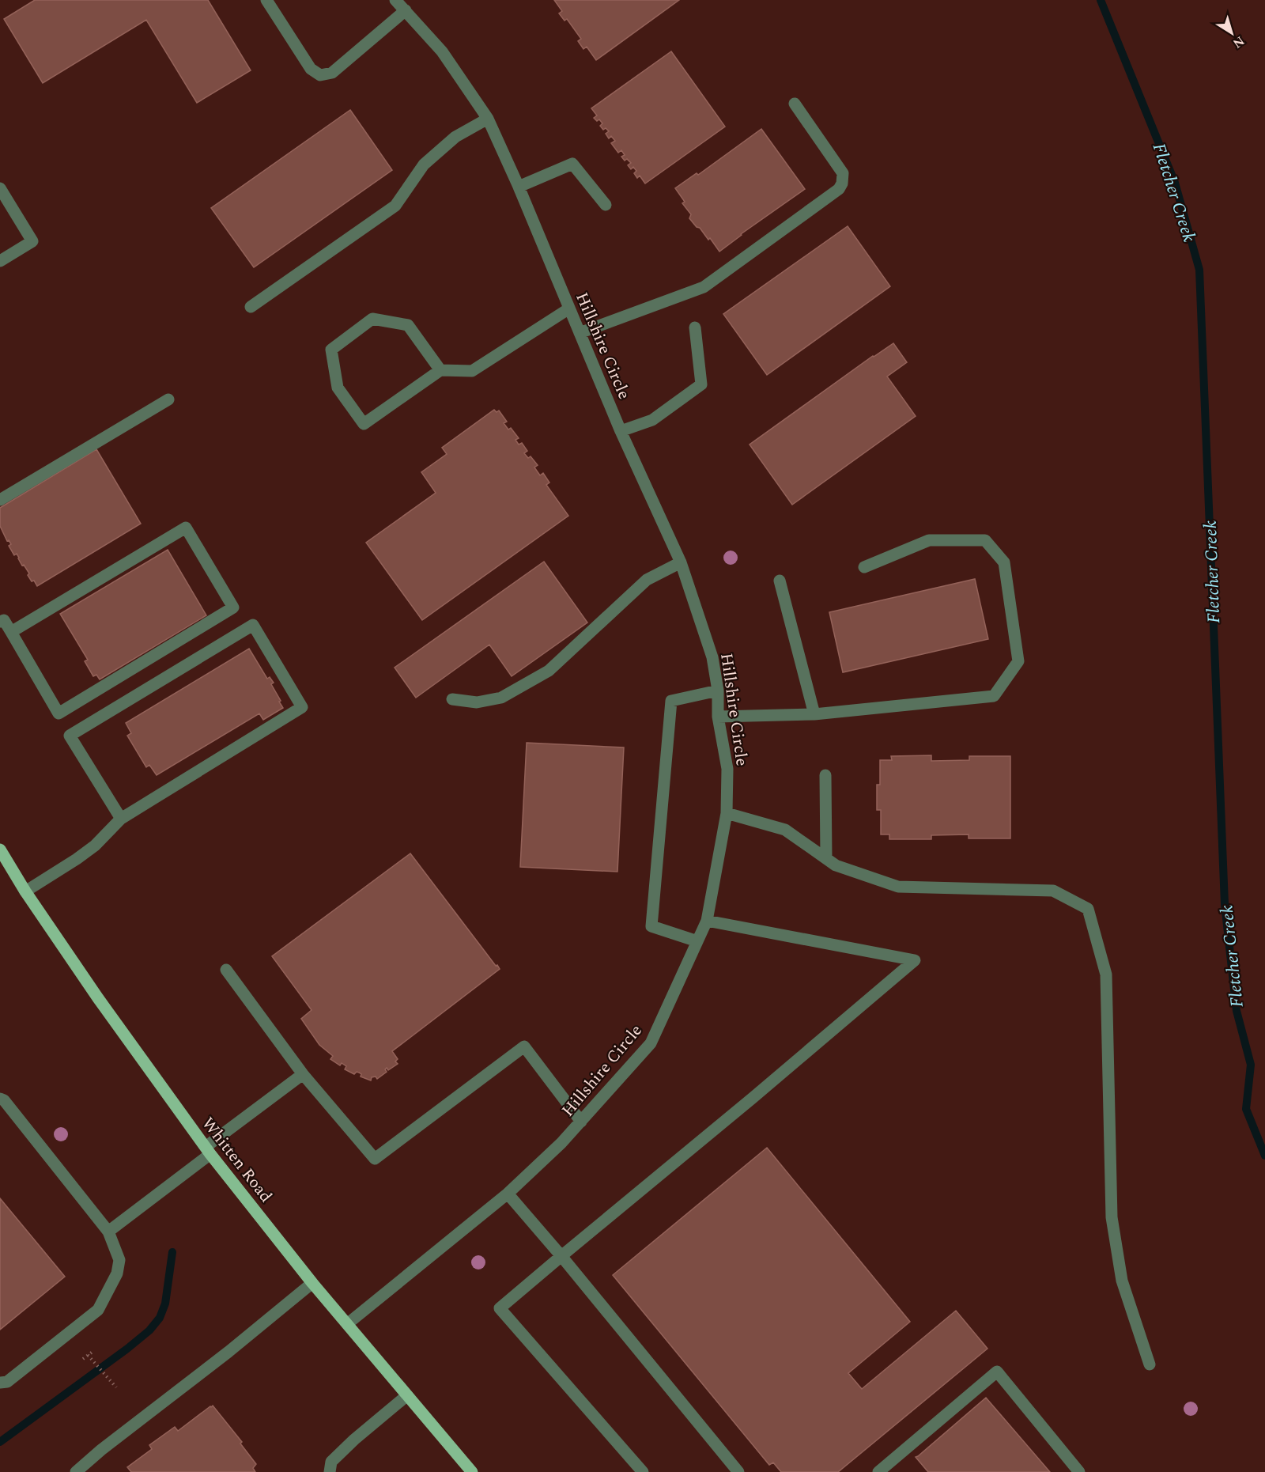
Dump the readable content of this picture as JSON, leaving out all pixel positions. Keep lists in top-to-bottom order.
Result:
{
  "streets": {
    "main road": ["Whitten Road"],
    "street": ["Hillshire Circle"]
  },
  "crossings": [
    ["Hillshire Circle", "Whitten Road"]
  ],
  "water": ["Fletcher Creek"],
  "north": "bottom right"
}
